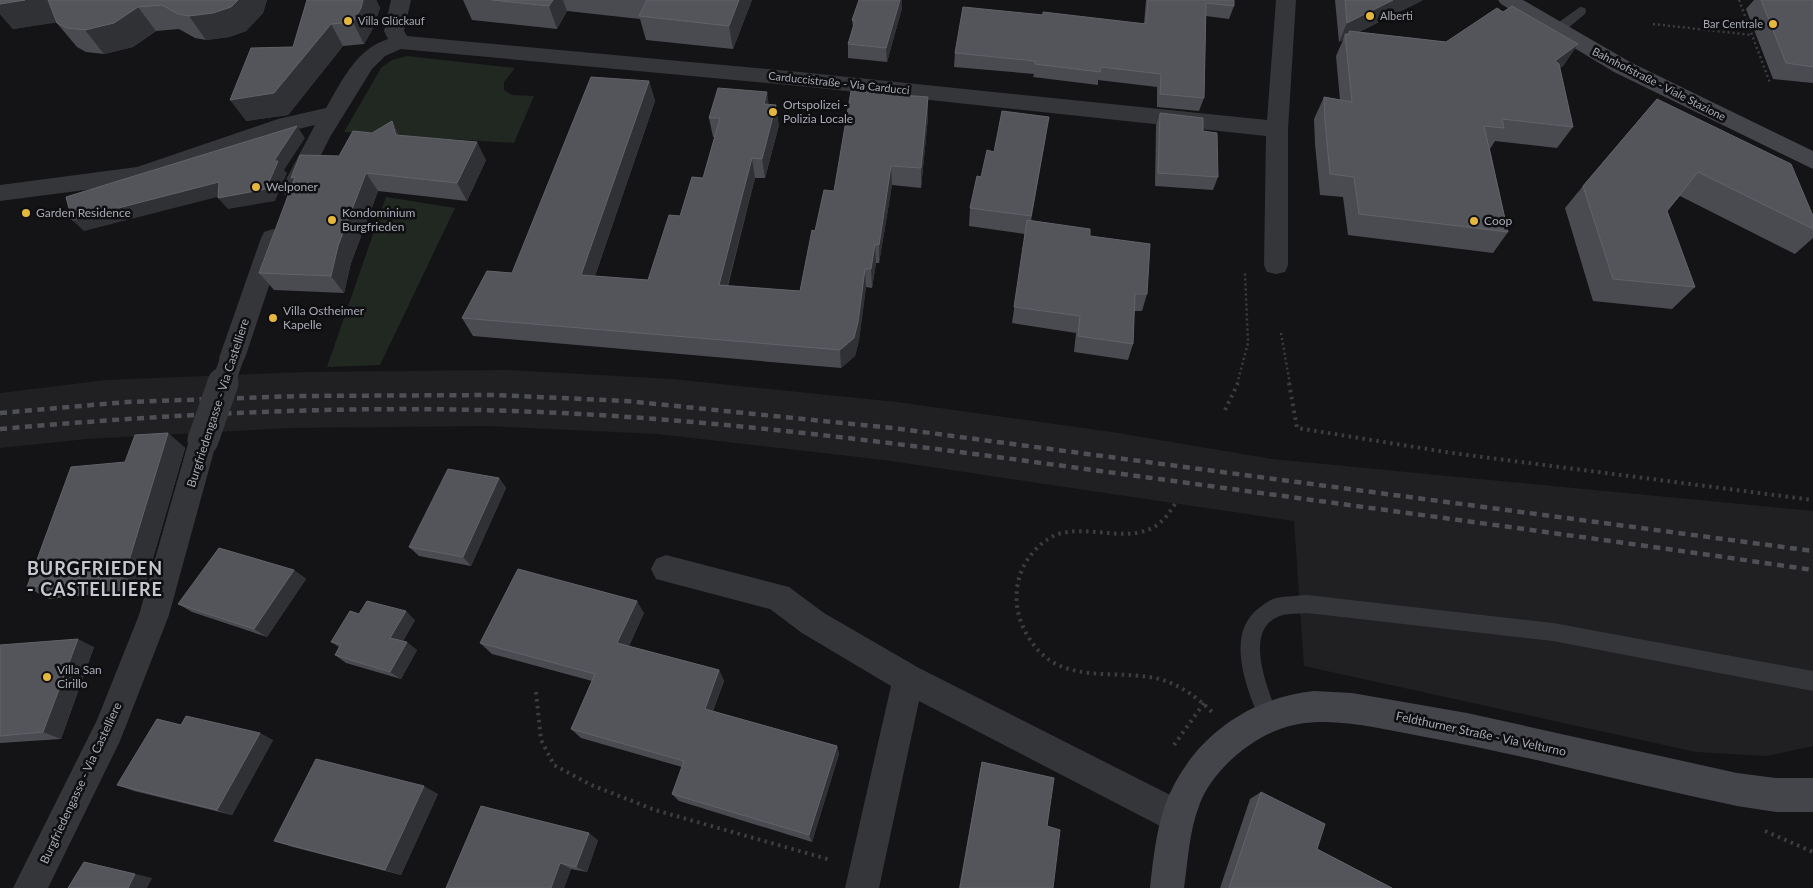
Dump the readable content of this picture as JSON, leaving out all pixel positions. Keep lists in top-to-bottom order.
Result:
{
  "streets": {
    "street": [
      "Carduccistraße - Via Carducci",
      "Bahnhofstraße - Viale Stazione",
      "Burgfriedengasse - Via Castelliere",
      "Feldthurner Straße - Via Velturno"
    ]
  },
  "crossings": [
    ["Carduccistraße - Via Carducci", "Burgfriedengasse - Via Castelliere"]
  ],
  "districts": ["BURGFRIEDEN - CASTELLIERE"],
  "places": [
    "Alberti",
    "Villa Glückauf",
    "Bar Centrale",
    "Ortspolizei - Polizia Locale",
    "Welponer",
    "Garden Residence",
    "Kondominium Burgfrieden",
    "Coop",
    "Villa Ostheimer Kapelle",
    "Villa San Cirillo"
  ]
}
